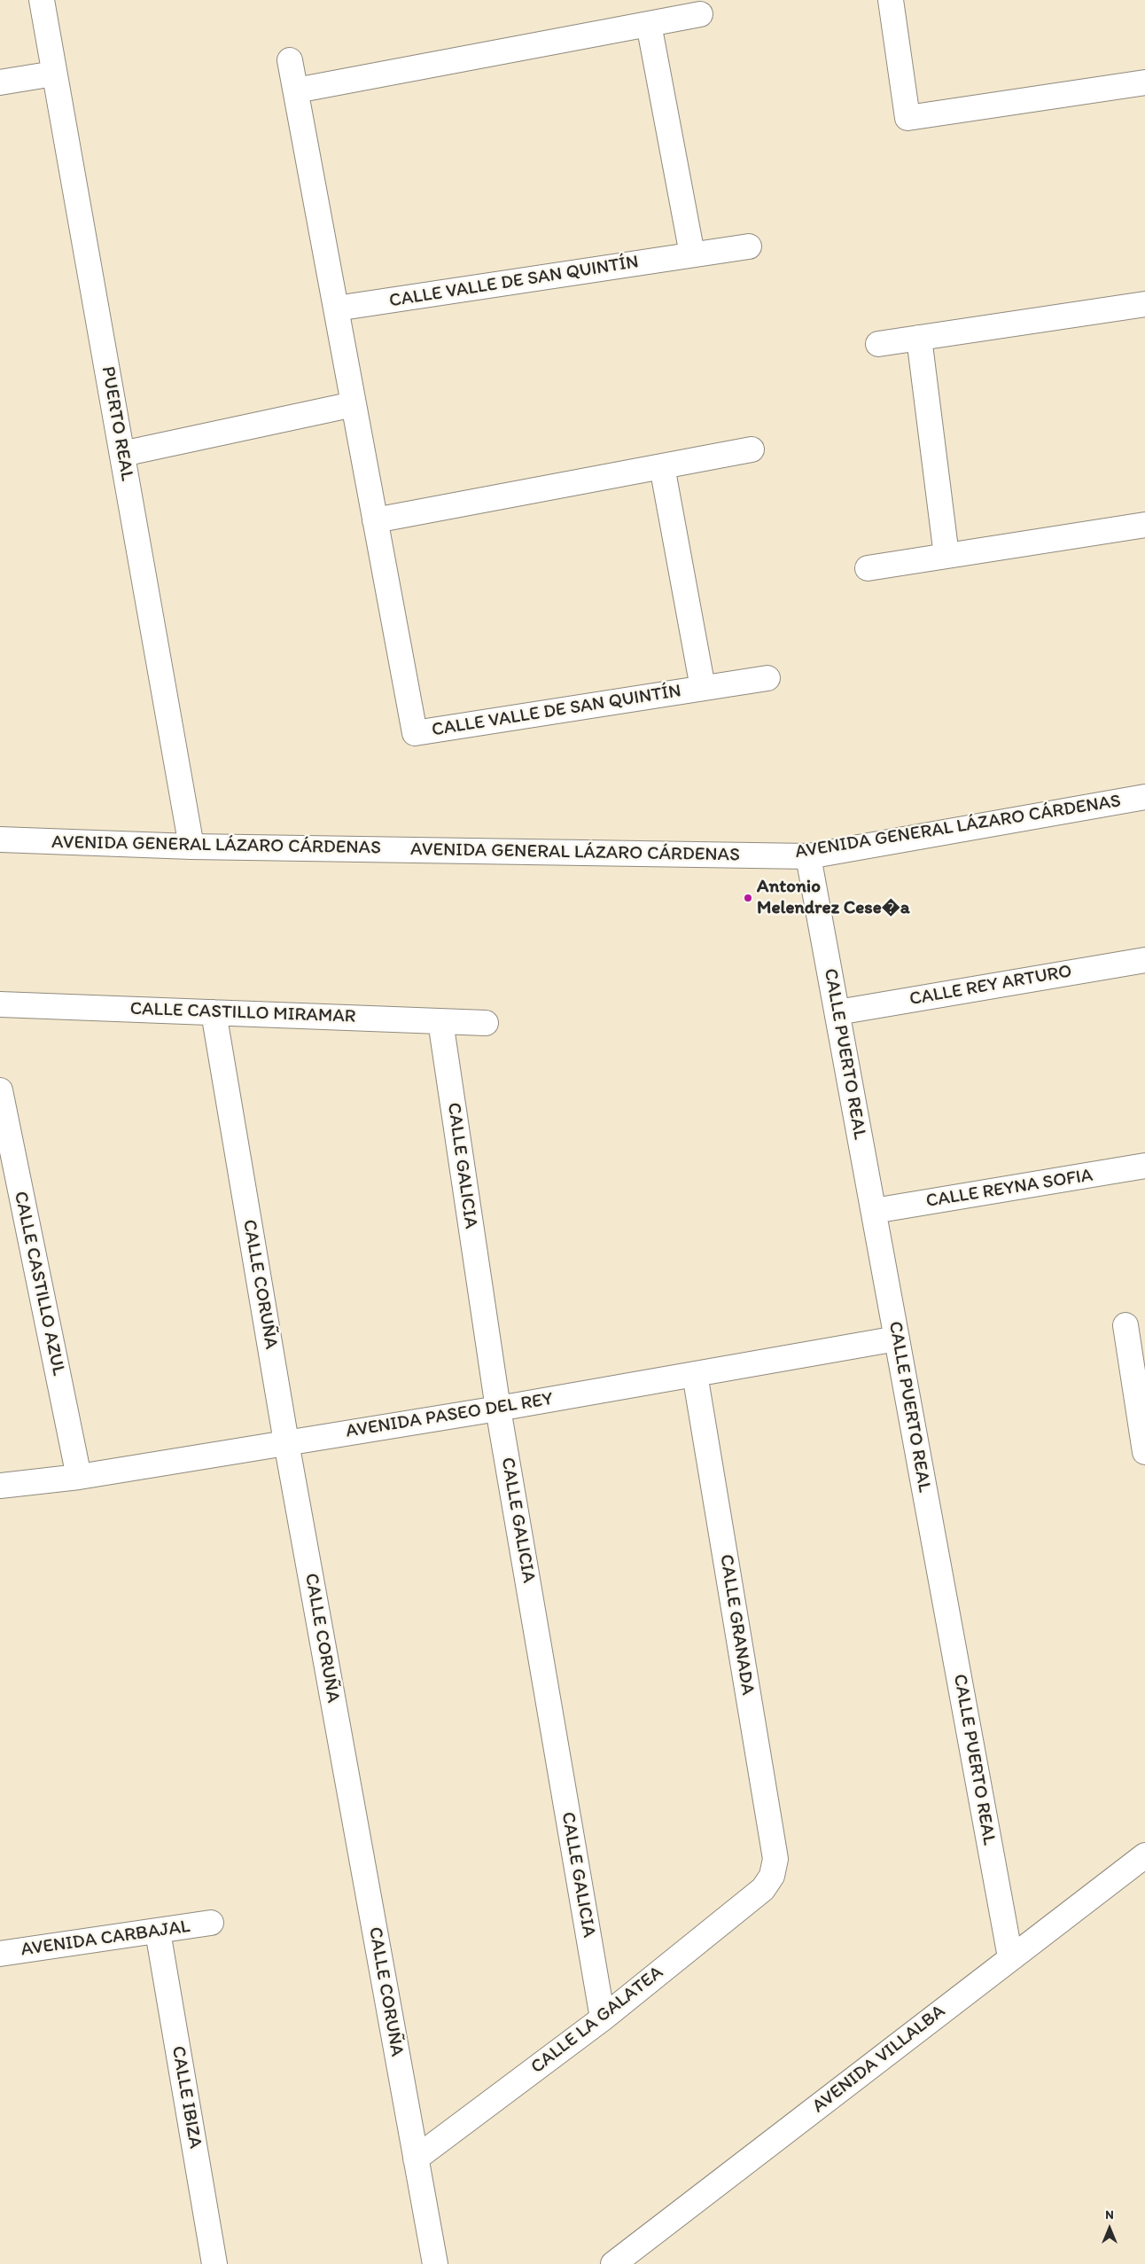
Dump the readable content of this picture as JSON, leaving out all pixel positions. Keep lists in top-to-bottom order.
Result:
{
  "streets": {
    "street": [
      "CALLE VALLE DE SAN QUINTÍN",
      "PUERTO REAL",
      "AVENIDA GENERAL LÁZARO CÁRDENAS",
      "CALLE REY ARTURO",
      "CALLE CASTILLO MIRAMAR",
      "CALLE PUERTO REAL",
      "CALLE GALICIA",
      "CALLE REYNA SOFIA",
      "CALLE CASTILLO AZUL",
      "CALLE CORUÑA",
      "AVENIDA PASEO DEL REY",
      "CALLE GRANADA",
      "AVENIDA CARBAJAL",
      "CALLE LA GALATEA",
      "AVENIDA VILLALBA",
      "CALLE IBIZA"
    ]
  },
  "crossings": [
    ["PUERTO REAL", "AVENIDA GENERAL LÁZARO CÁRDENAS"],
    ["AVENIDA GENERAL LÁZARO CÁRDENAS", "CALLE PUERTO REAL"],
    ["CALLE REY ARTURO", "CALLE PUERTO REAL"],
    ["CALLE CASTILLO MIRAMAR", "CALLE GALICIA"],
    ["CALLE CASTILLO MIRAMAR", "CALLE CORUÑA"],
    ["CALLE PUERTO REAL", "CALLE REYNA SOFIA"],
    ["CALLE PUERTO REAL", "AVENIDA PASEO DEL REY"],
    ["CALLE PUERTO REAL", "AVENIDA VILLALBA"],
    ["CALLE GALICIA", "AVENIDA PASEO DEL REY"],
    ["CALLE GALICIA", "CALLE LA GALATEA"],
    ["CALLE CASTILLO AZUL", "AVENIDA PASEO DEL REY"],
    ["CALLE CORUÑA", "AVENIDA PASEO DEL REY"],
    ["CALLE CORUÑA", "CALLE LA GALATEA"],
    ["AVENIDA PASEO DEL REY", "CALLE GRANADA"],
    ["CALLE GRANADA", "CALLE LA GALATEA"],
    ["AVENIDA CARBAJAL", "CALLE IBIZA"]
  ],
  "places": ["Antonio Melendrez Cese�a"],
  "north": "top"
}
